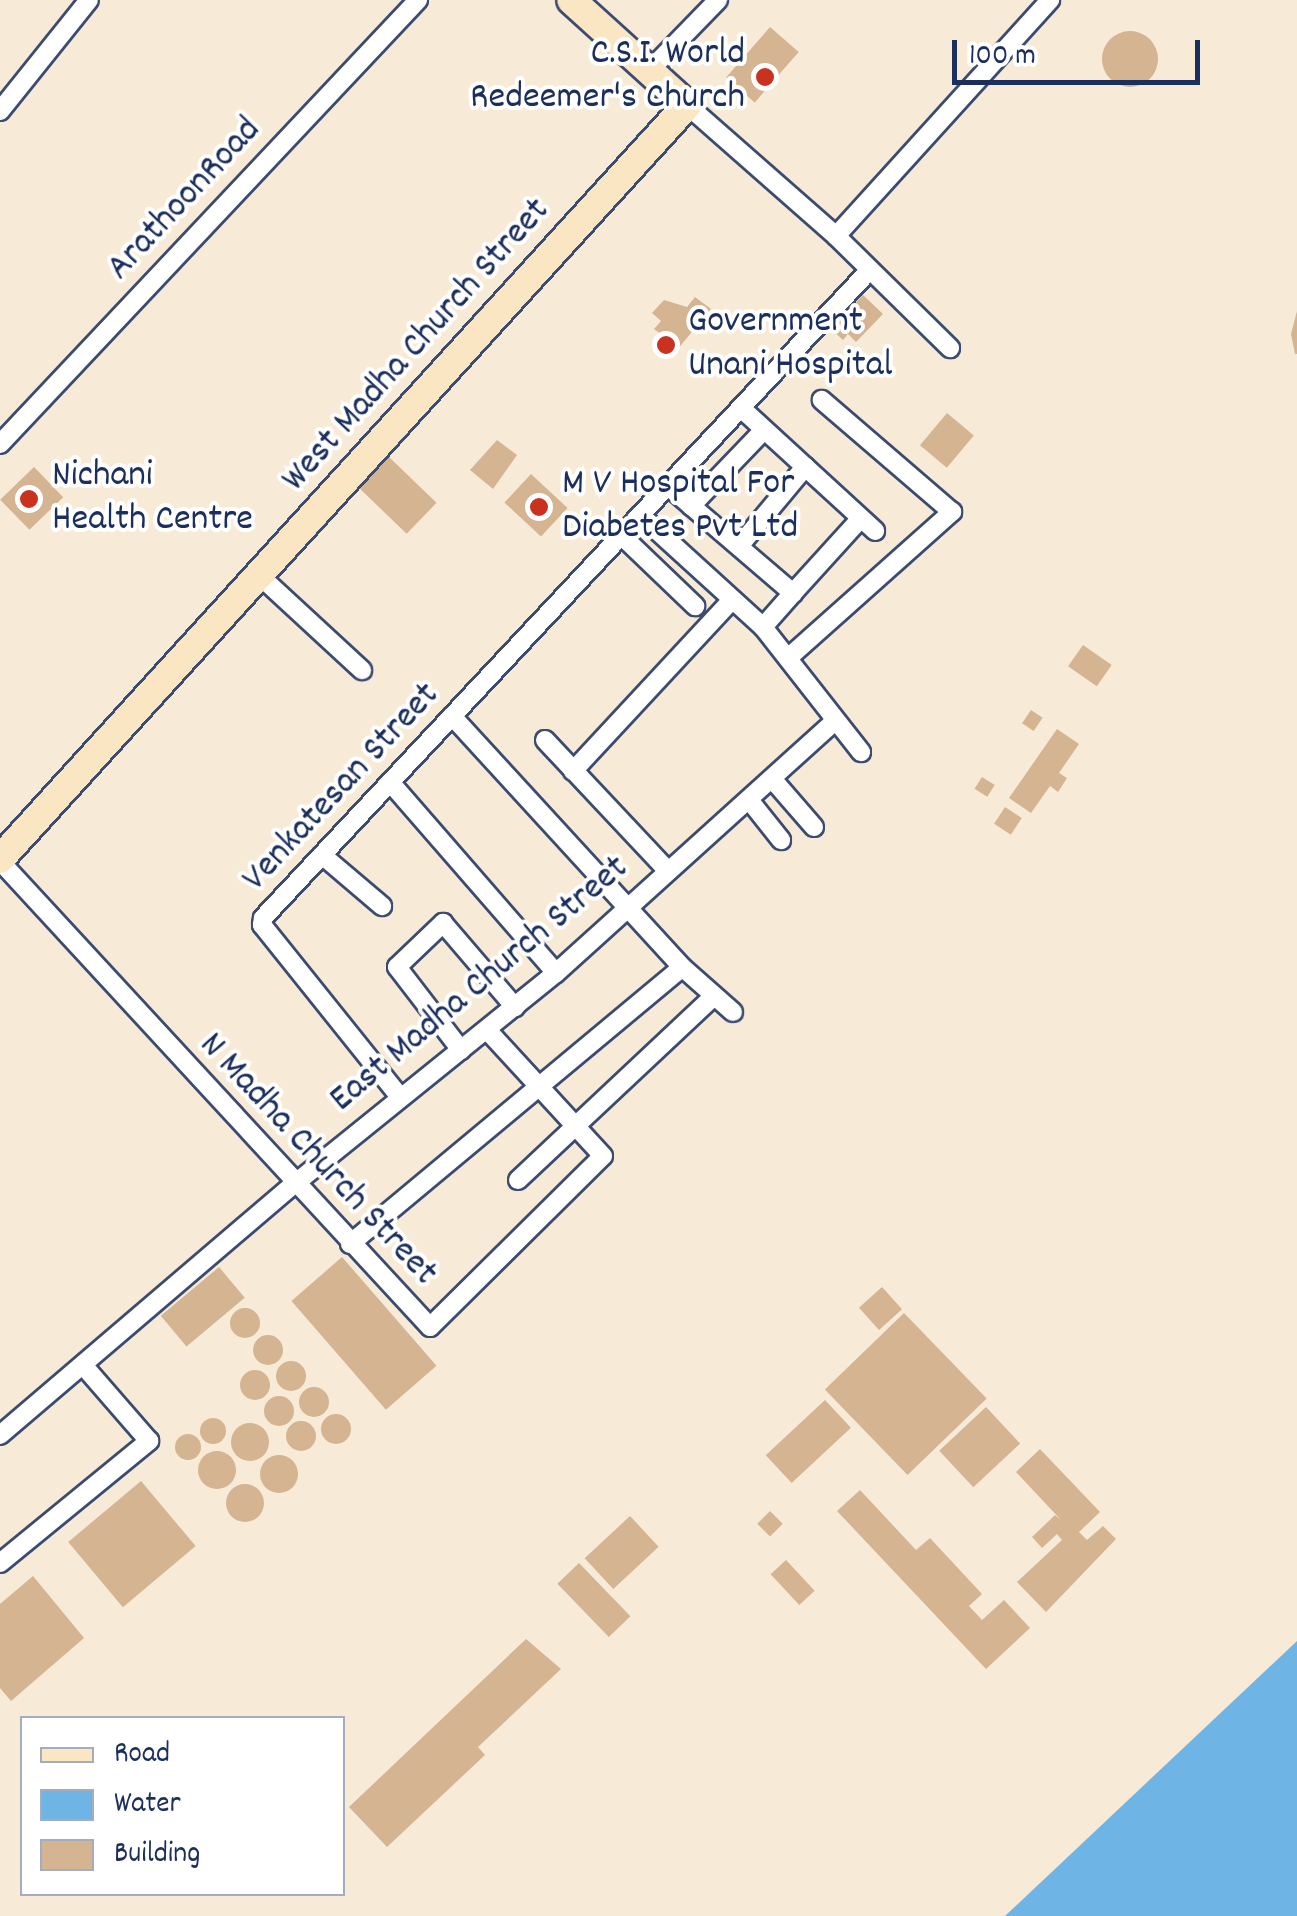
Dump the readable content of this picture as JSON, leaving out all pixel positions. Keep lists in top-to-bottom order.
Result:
{
  "streets": {
    "main road": ["West Madha Church Street"],
    "street": [
      "ArathoonRoad",
      "Venkatesan Street",
      "East Madha Church Street",
      "N Madha Church Street"
    ]
  },
  "crossings": [
    ["West Madha Church Street", "N Madha Church Street"],
    ["Venkatesan Street", "East Madha Church Street"],
    ["East Madha Church Street", "N Madha Church Street"]
  ],
  "places": [
    "C.S.I. World Redeemer's Church",
    "Government Unani Hospital",
    "Nichani Health Centre",
    "M V Hospital For Diabetes Pvt Ltd"
  ],
  "legend": ["Road", "Water", "Building"],
  "scale_bar": "100 m"
}
